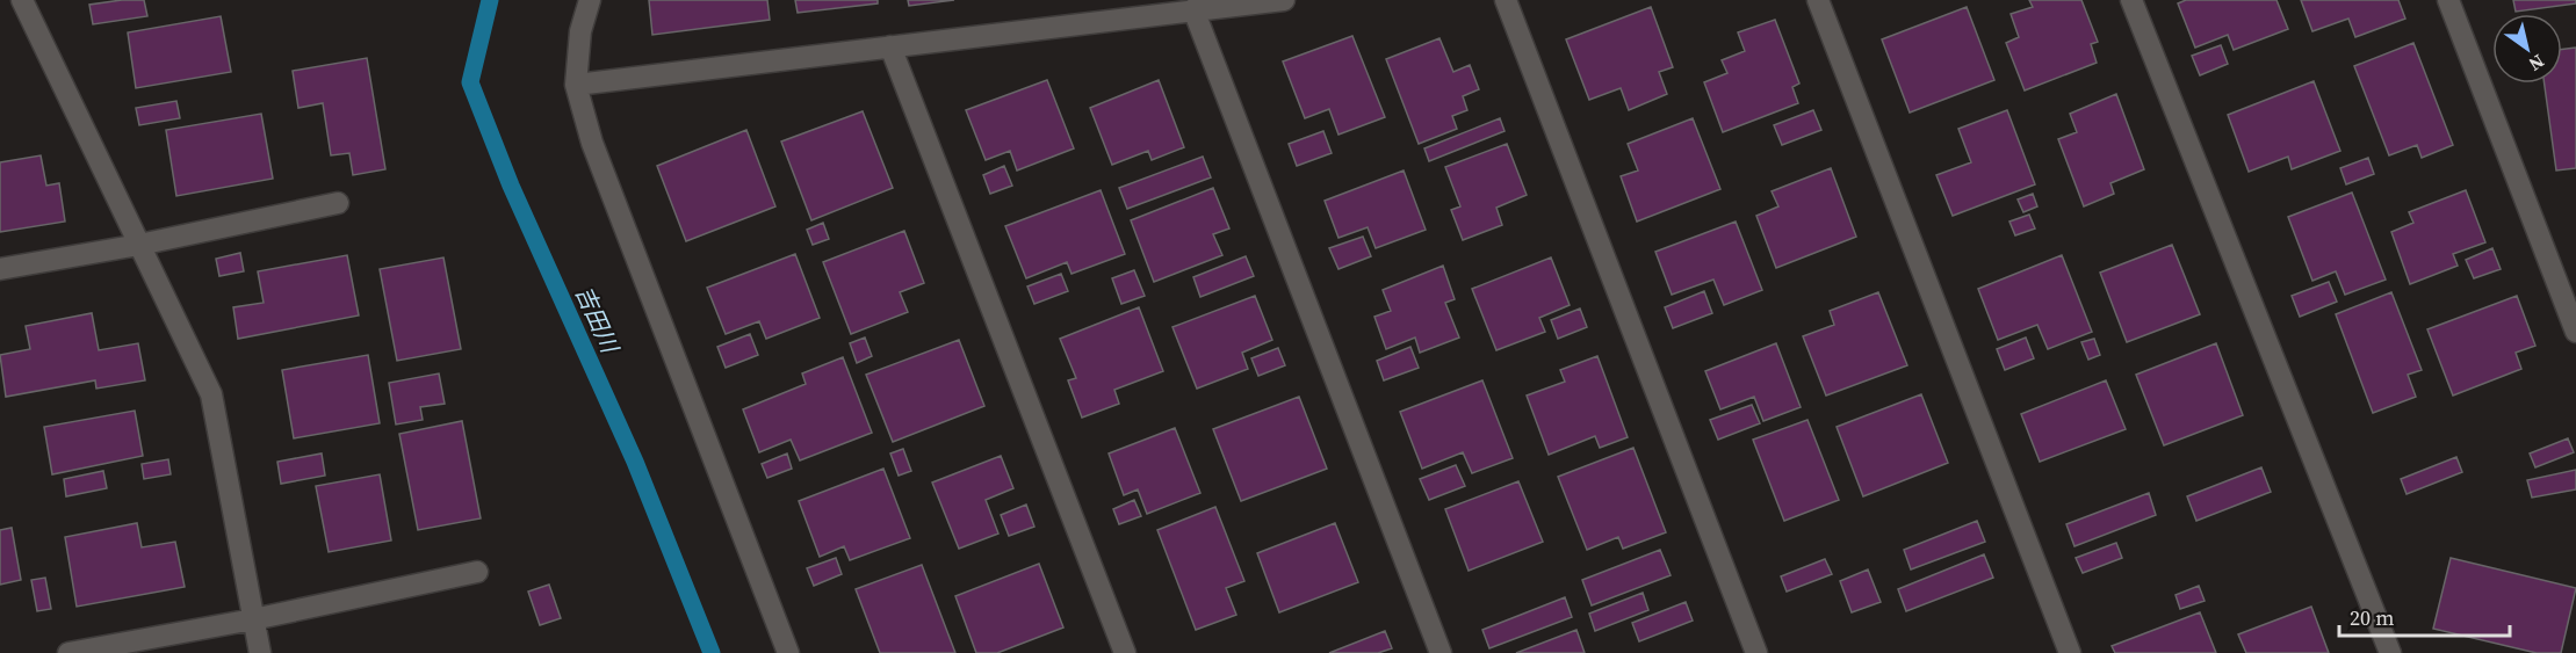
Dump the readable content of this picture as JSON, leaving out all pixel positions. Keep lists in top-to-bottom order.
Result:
{
  "water": ["吉田川"],
  "scale_bar": "20 m",
  "north": "bottom right"
}
